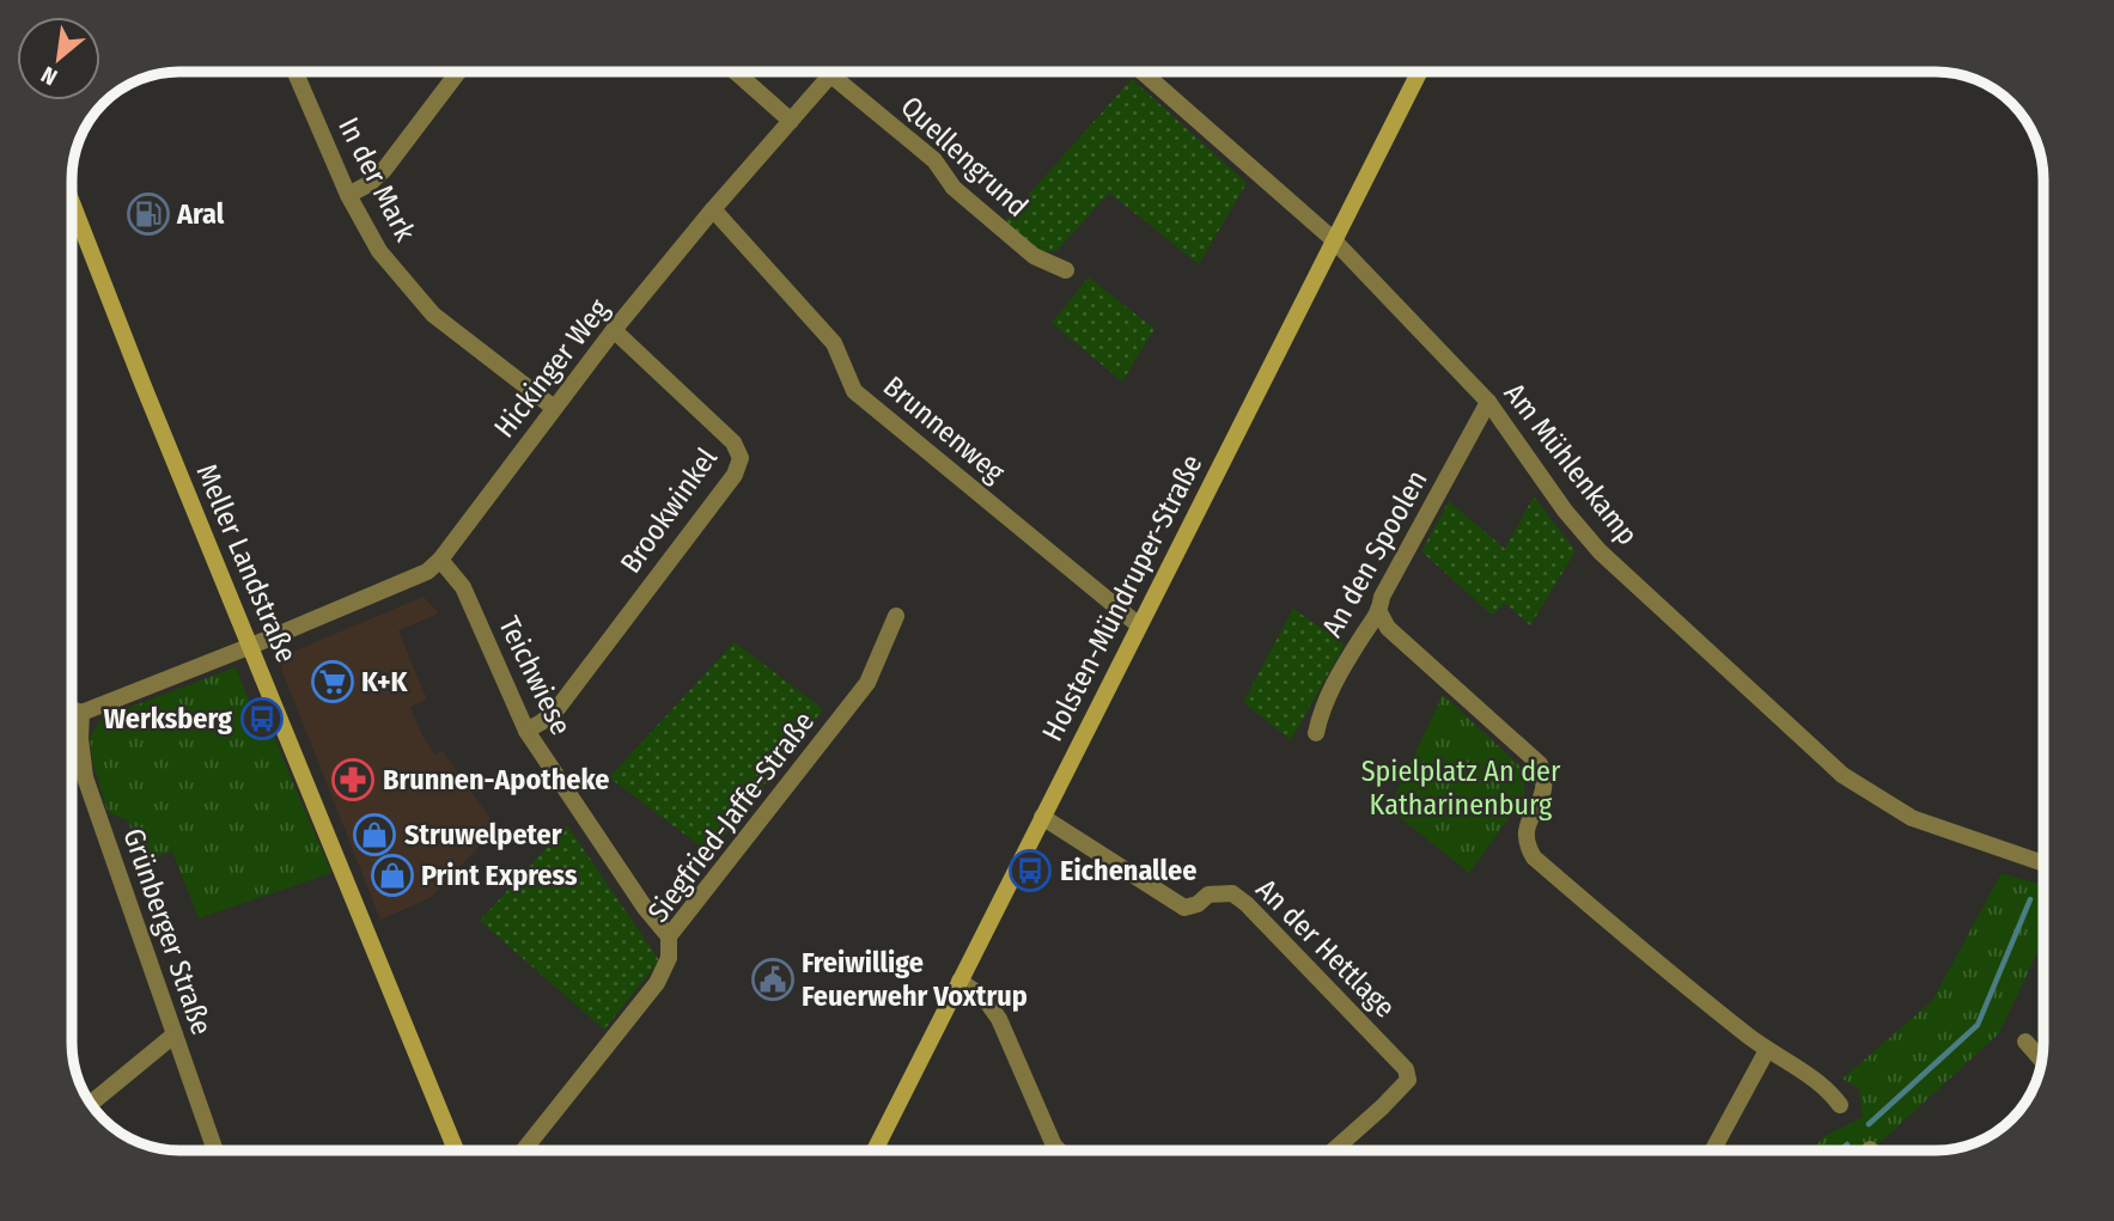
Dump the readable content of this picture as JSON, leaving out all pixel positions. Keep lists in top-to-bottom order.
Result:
{
  "streets": {
    "street": [
      "Quellengrund",
      "In der Mark",
      "Hickinger Weg",
      "Brunnenweg",
      "Am Mühlenkamp",
      "Brookwinkel",
      "An den Spoolen",
      "Meller Landstraße",
      "Holsten-Mündruper-Straße",
      "Teichwiese",
      "Siegfried-Jaffe-Straße",
      "Grünberger Straße",
      "An der Hettlage"
    ]
  },
  "crossings": [
    ["Quellengrund", "Hickinger Weg"],
    ["In der Mark", "Hickinger Weg"],
    ["Hickinger Weg", "Brunnenweg"],
    ["Hickinger Weg", "Brookwinkel"],
    ["Hickinger Weg", "Meller Landstraße"],
    ["Hickinger Weg", "Teichwiese"],
    ["Brunnenweg", "Holsten-Mündruper-Straße"],
    ["Am Mühlenkamp", "An den Spoolen"],
    ["Am Mühlenkamp", "Holsten-Mündruper-Straße"],
    ["Brookwinkel", "Teichwiese"],
    ["Holsten-Mündruper-Straße", "An der Hettlage"],
    ["Teichwiese", "Siegfried-Jaffe-Straße"]
  ],
  "parks": ["Spielplatz An der Katharinenburg"],
  "places": {
    "fuel station": ["Aral"],
    "supermarket": ["K+K"],
    "bus stop": ["Werksberg", "Eichenallee"],
    "pharmacy": ["Brunnen-Apotheke"],
    "shop": ["Struwelpeter", "Print Express"],
    "public building": ["Freiwillige Feuerwehr Voxtrup"]
  },
  "north": "bottom left"
}
